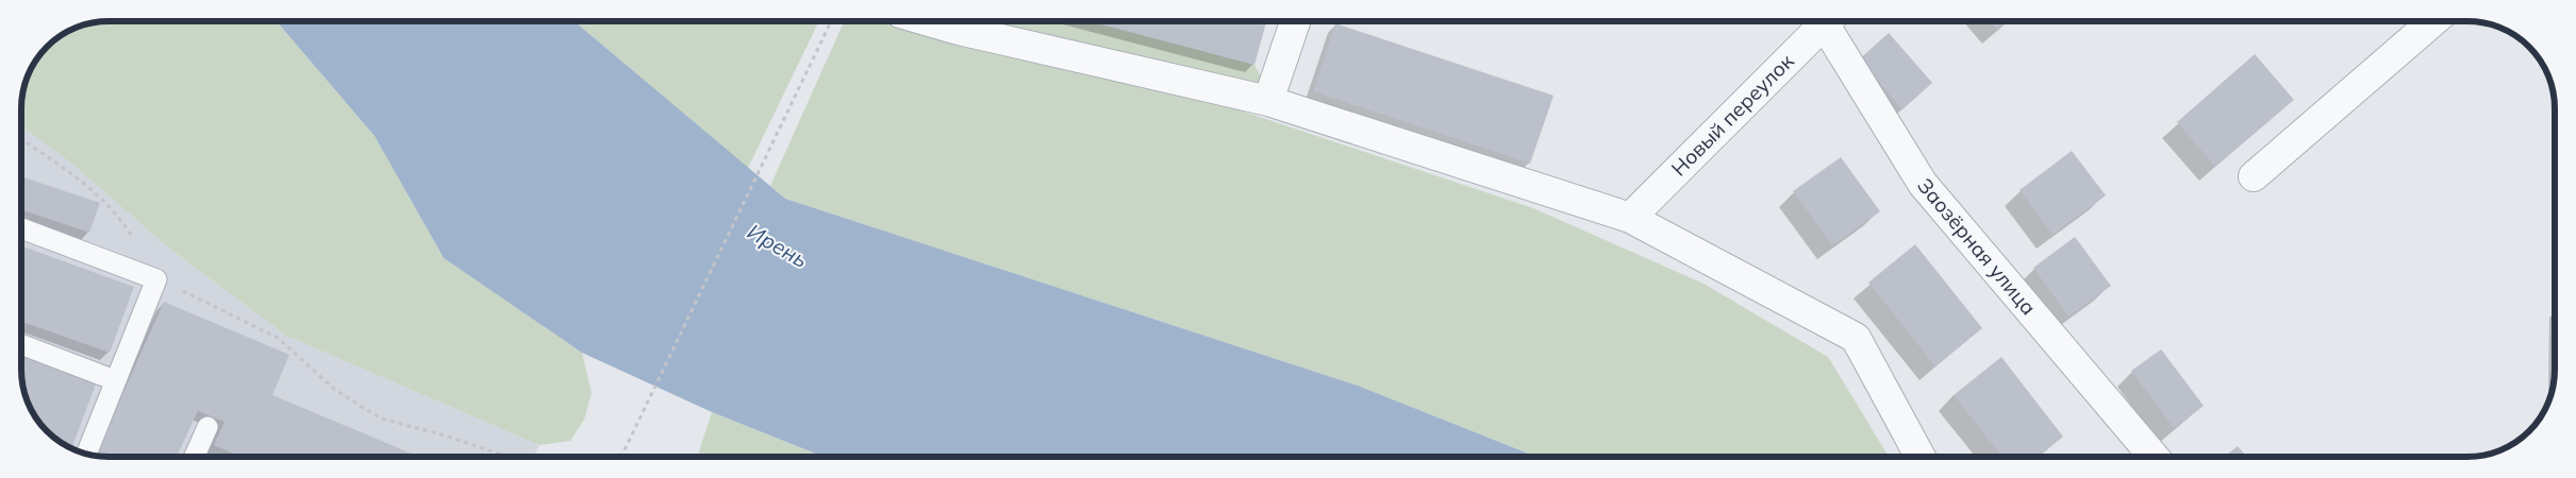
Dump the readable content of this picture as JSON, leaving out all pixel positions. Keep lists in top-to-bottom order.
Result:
{
  "streets": {
    "street": ["Новый переулок", "Заозёрная улица"]
  },
  "water": ["Ирень"]
}
